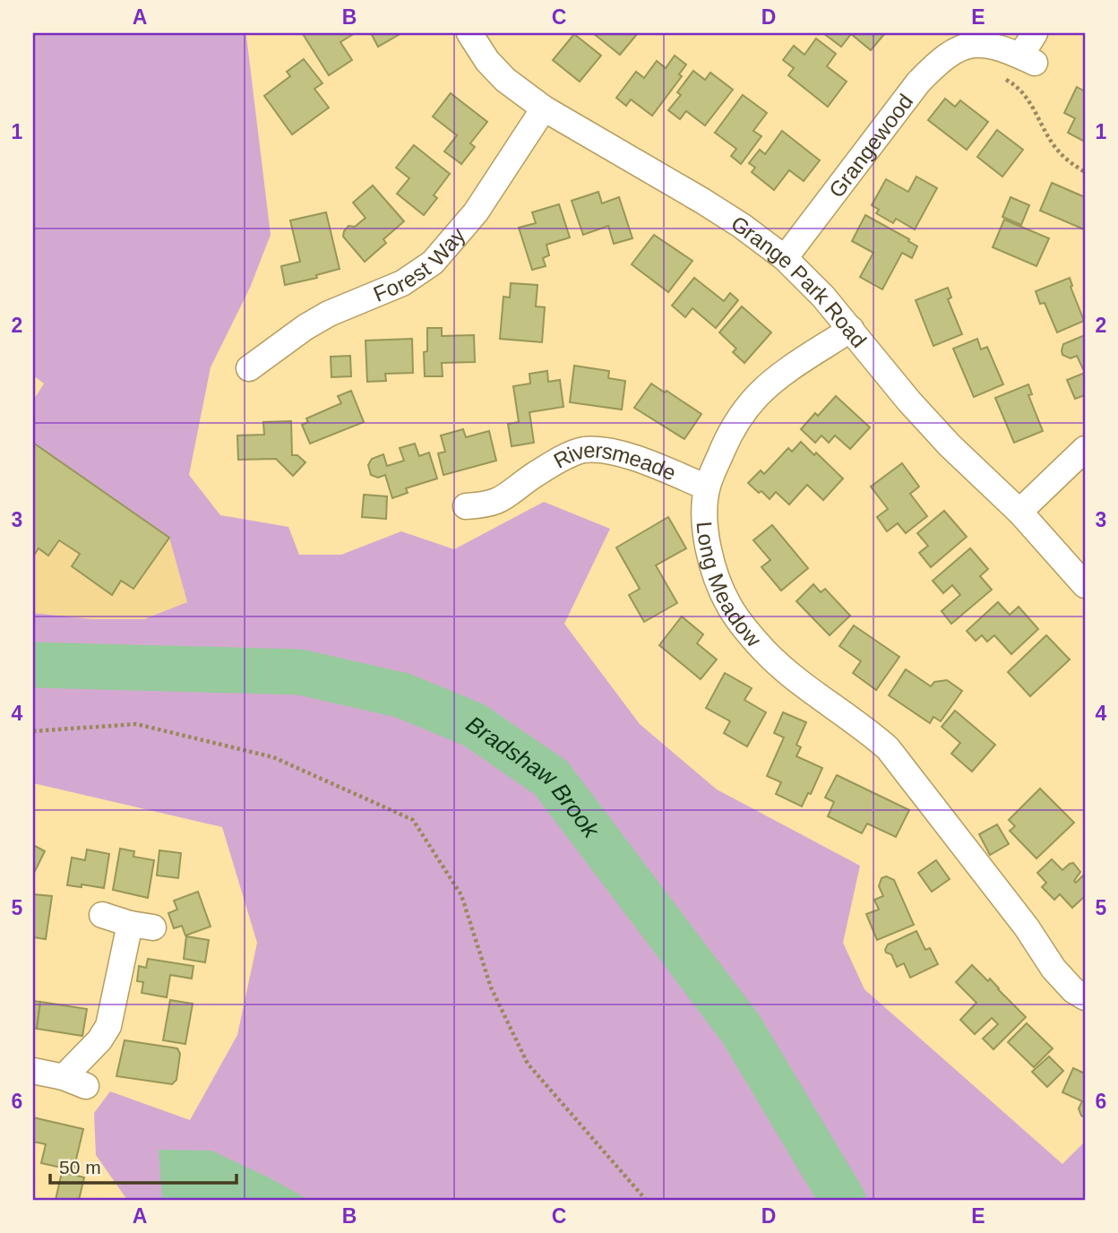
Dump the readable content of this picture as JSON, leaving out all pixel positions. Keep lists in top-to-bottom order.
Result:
{
  "streets": {
    "street": [
      "Grangewood",
      "Forest Way",
      "Grange Park Road",
      "Riversmeade",
      "Long Meadow"
    ]
  },
  "crossings": [
    ["Grangewood", "Grange Park Road"],
    ["Forest Way", "Grange Park Road"],
    ["Grange Park Road", "Long Meadow"],
    ["Riversmeade", "Long Meadow"]
  ],
  "water": ["Bradshaw Brook"],
  "scale_bar": "50 m",
  "grid": {
    "columns": [
      "A",
      "B",
      "C",
      "D",
      "E"
    ],
    "rows": [
      "1",
      "2",
      "3",
      "4",
      "5",
      "6"
    ]
  }
}
